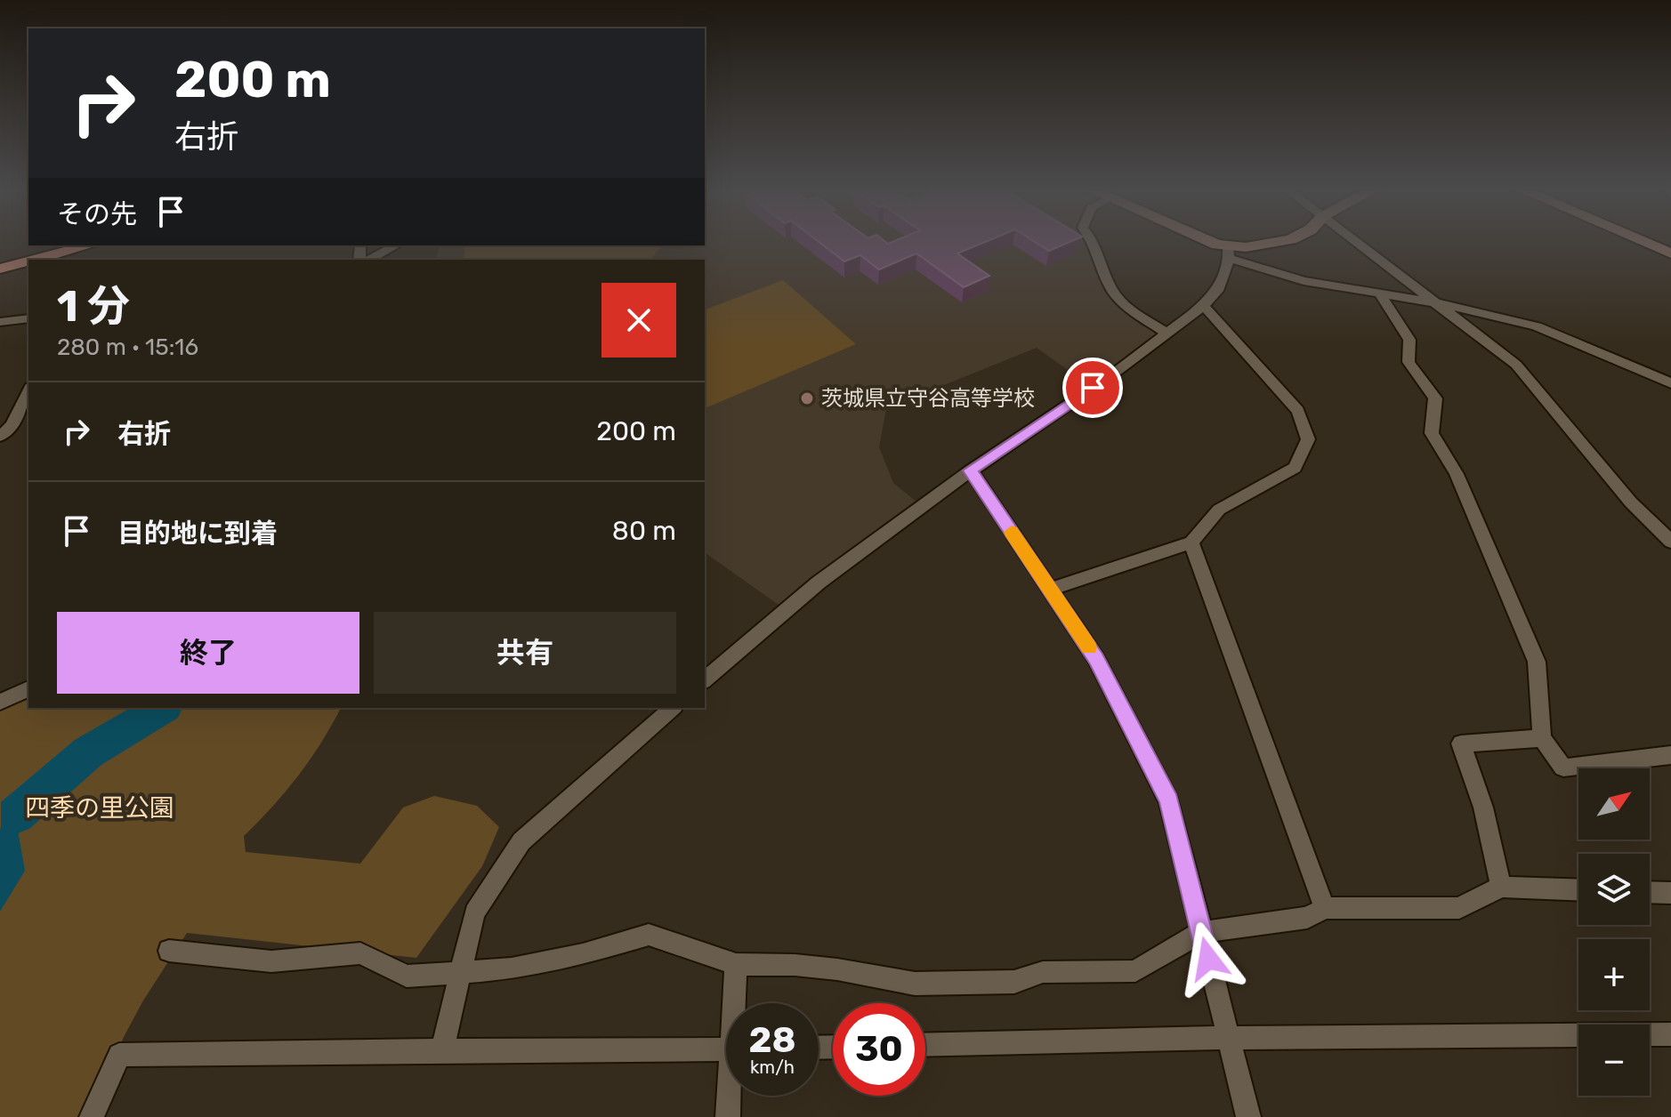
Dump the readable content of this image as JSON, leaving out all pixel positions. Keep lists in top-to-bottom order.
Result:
{
  "parks": ["四季の里公園"],
  "places": ["茨城県立守谷高等学校"],
  "north": "top right",
  "page": {
    "turn": ["200 m", "右折"],
    "then": "その先",
    "heading": ["1 分", "280 m · 15:16"],
    "list": [
      {
        "name": "右折",
        "value": "200 m"
      },
      {
        "name": "目的地に到着",
        "value": "80 m"
      }
    ],
    "buttons": ["終了", "共有"],
    "map_buttons": ["+", "−"],
    "speed": "28 km/h",
    "limit": "30"
  }
}
